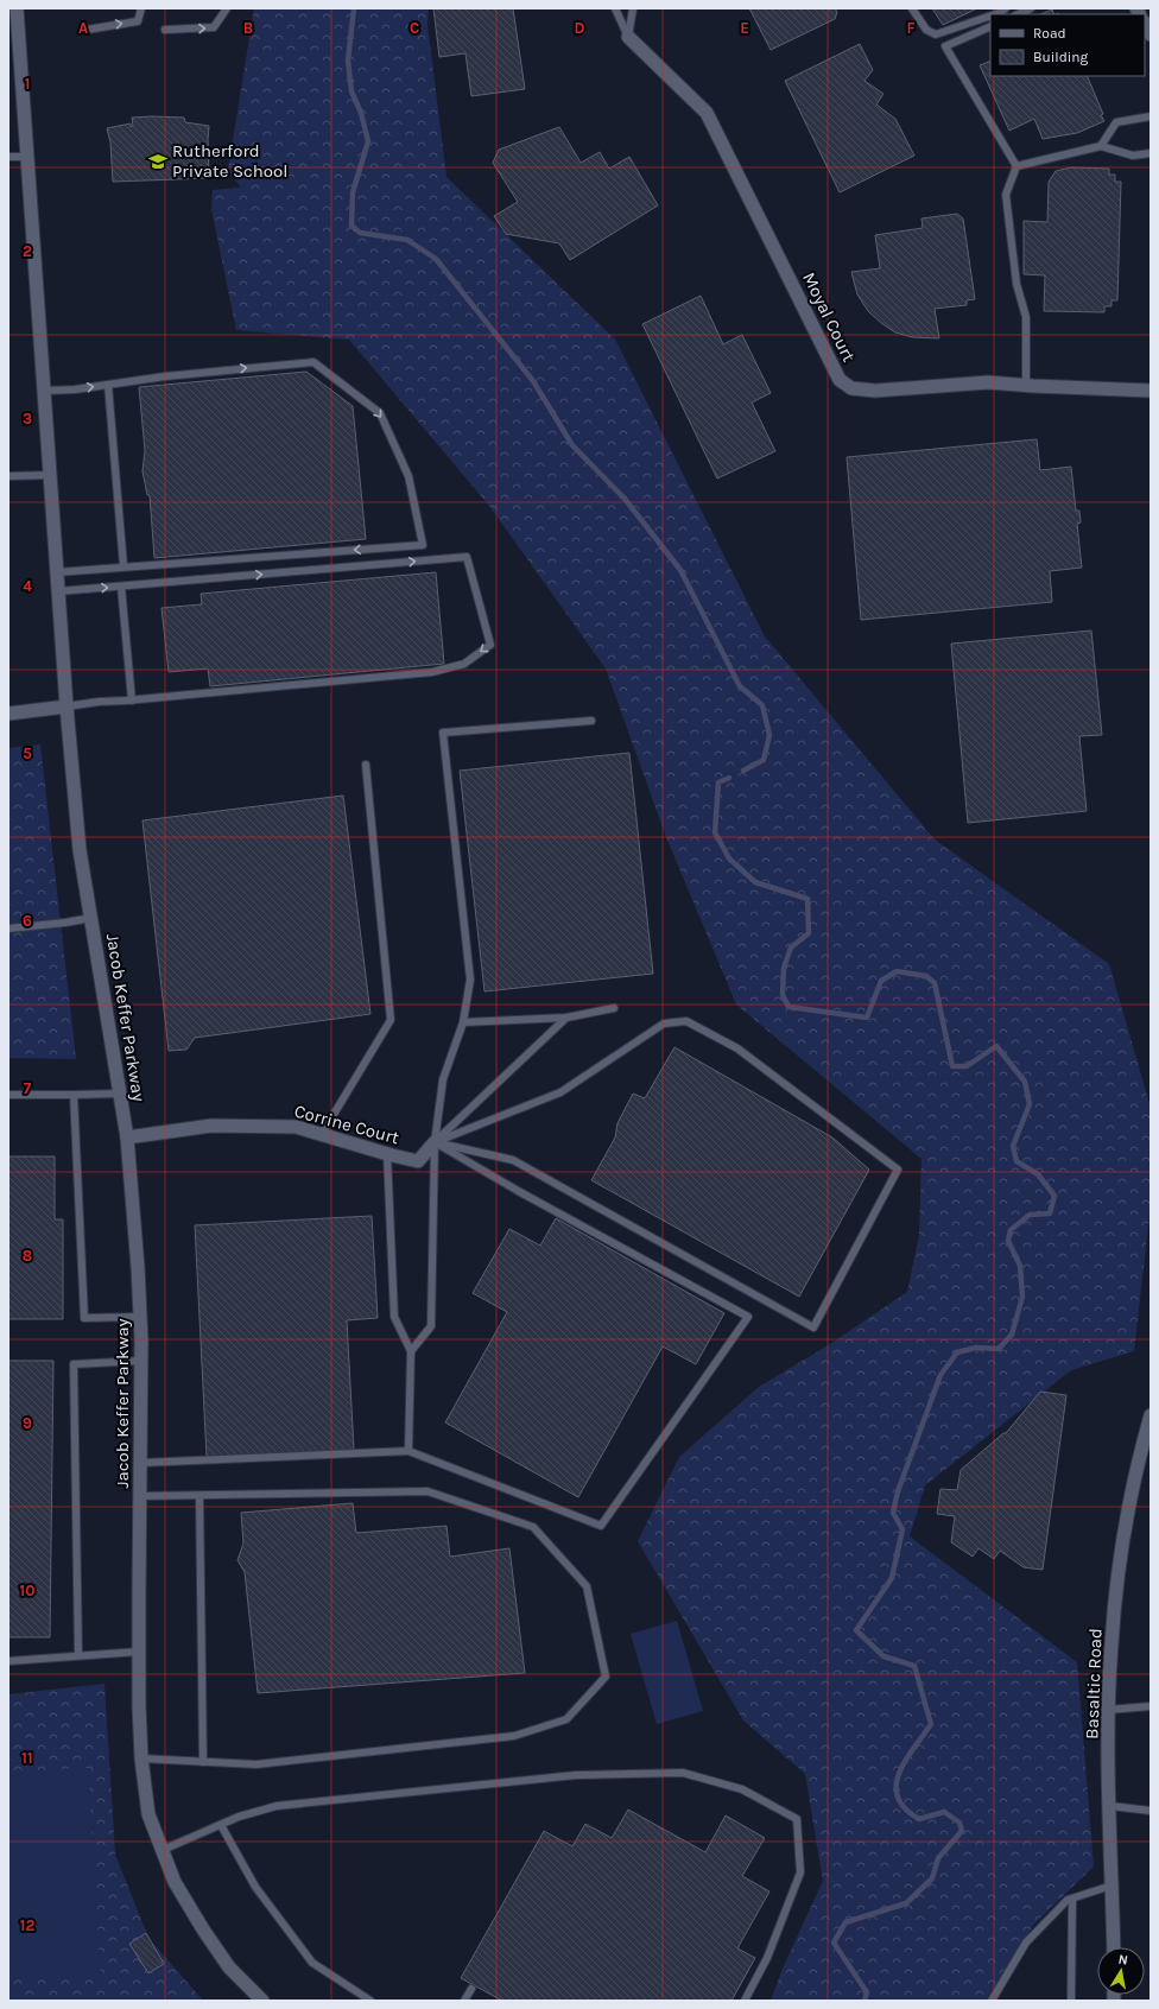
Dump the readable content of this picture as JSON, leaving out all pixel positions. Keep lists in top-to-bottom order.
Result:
{
  "streets": {
    "street": [
      "Moyal Court",
      "Jacob Keffer Parkway",
      "Corrine Court",
      "Basaltic Road"
    ]
  },
  "crossings": [
    ["Jacob Keffer Parkway", "Corrine Court"]
  ],
  "places": {
    "school or university": ["Rutherford Private School"]
  },
  "legend": ["Road", "Building"],
  "north": "top",
  "grid": {
    "columns": [
      "A",
      "B",
      "C",
      "D",
      "E",
      "F"
    ],
    "rows": [
      "1",
      "2",
      "3",
      "4",
      "5",
      "6",
      "7",
      "8",
      "9",
      "10",
      "11",
      "12"
    ]
  }
}
